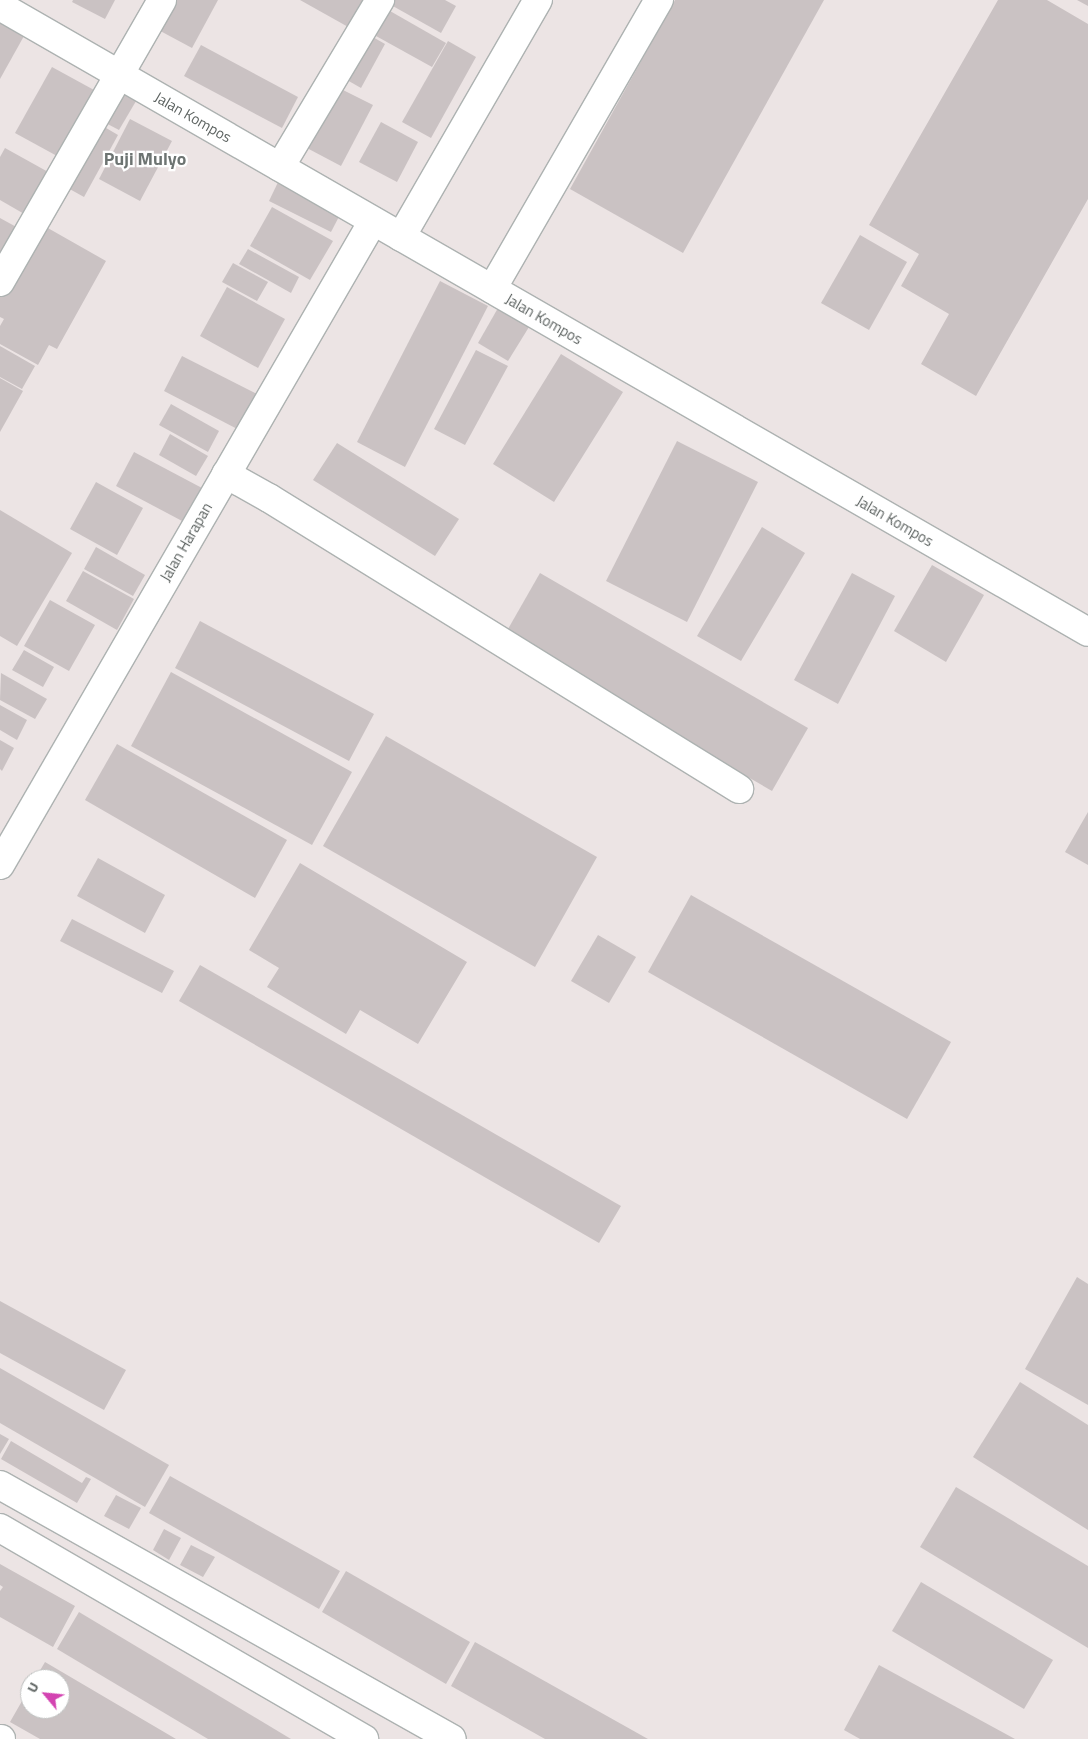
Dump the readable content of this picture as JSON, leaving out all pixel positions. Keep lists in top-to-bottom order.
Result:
{
  "streets": {
    "street": ["Jalan Kompos", "Jalan Harapan"]
  },
  "crossings": [
    ["Jalan Kompos", "Jalan Harapan"]
  ],
  "districts": ["Puji Mulyo"],
  "north": "top left"
}
